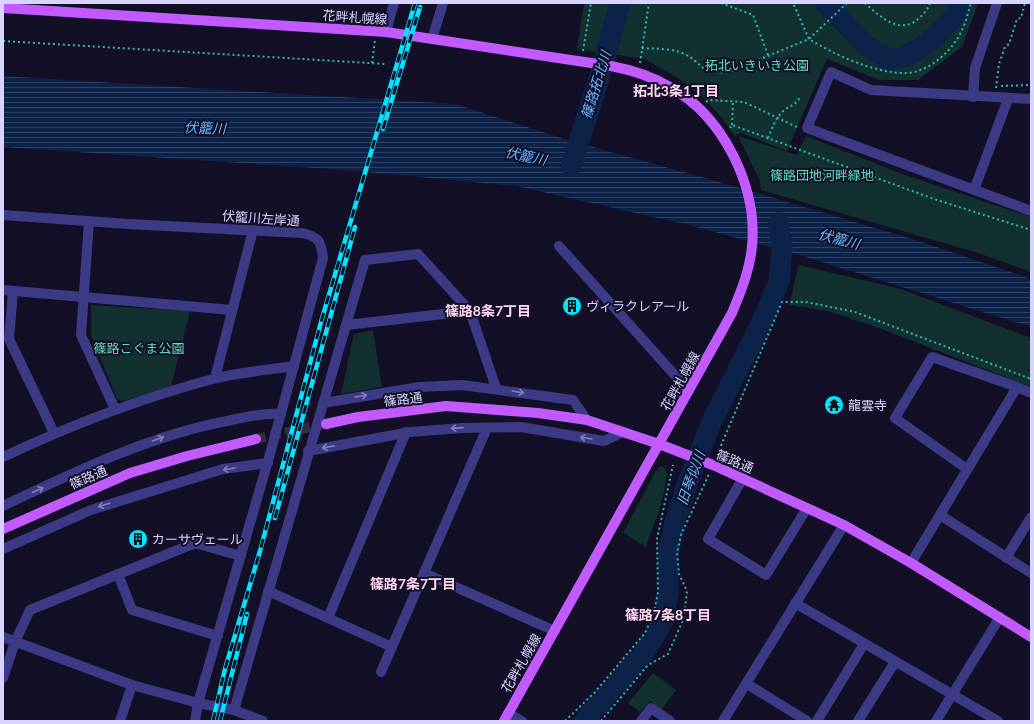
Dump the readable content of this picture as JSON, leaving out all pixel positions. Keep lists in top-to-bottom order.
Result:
{
  "streets": {
    "main road": ["花畔札幌線", "篠路通"],
    "street": ["伏籠川左岸通"]
  },
  "crossings": [
    ["花畔札幌線", "篠路通"]
  ],
  "districts": [
    "拓北3条1丁目",
    "篠路8条7丁目",
    "篠路7条7丁目",
    "篠路7条8丁目"
  ],
  "water": ["篠路拓北川", "伏籠川", "旧琴似川"],
  "parks": ["拓北いきいき公園", "篠路団地河畔緑地", "篠路こぐま公園"],
  "places": {
    "building": ["ヴィラクレアール", "カーサヴェール"],
    "temple": ["龍雲寺"]
  }
}
